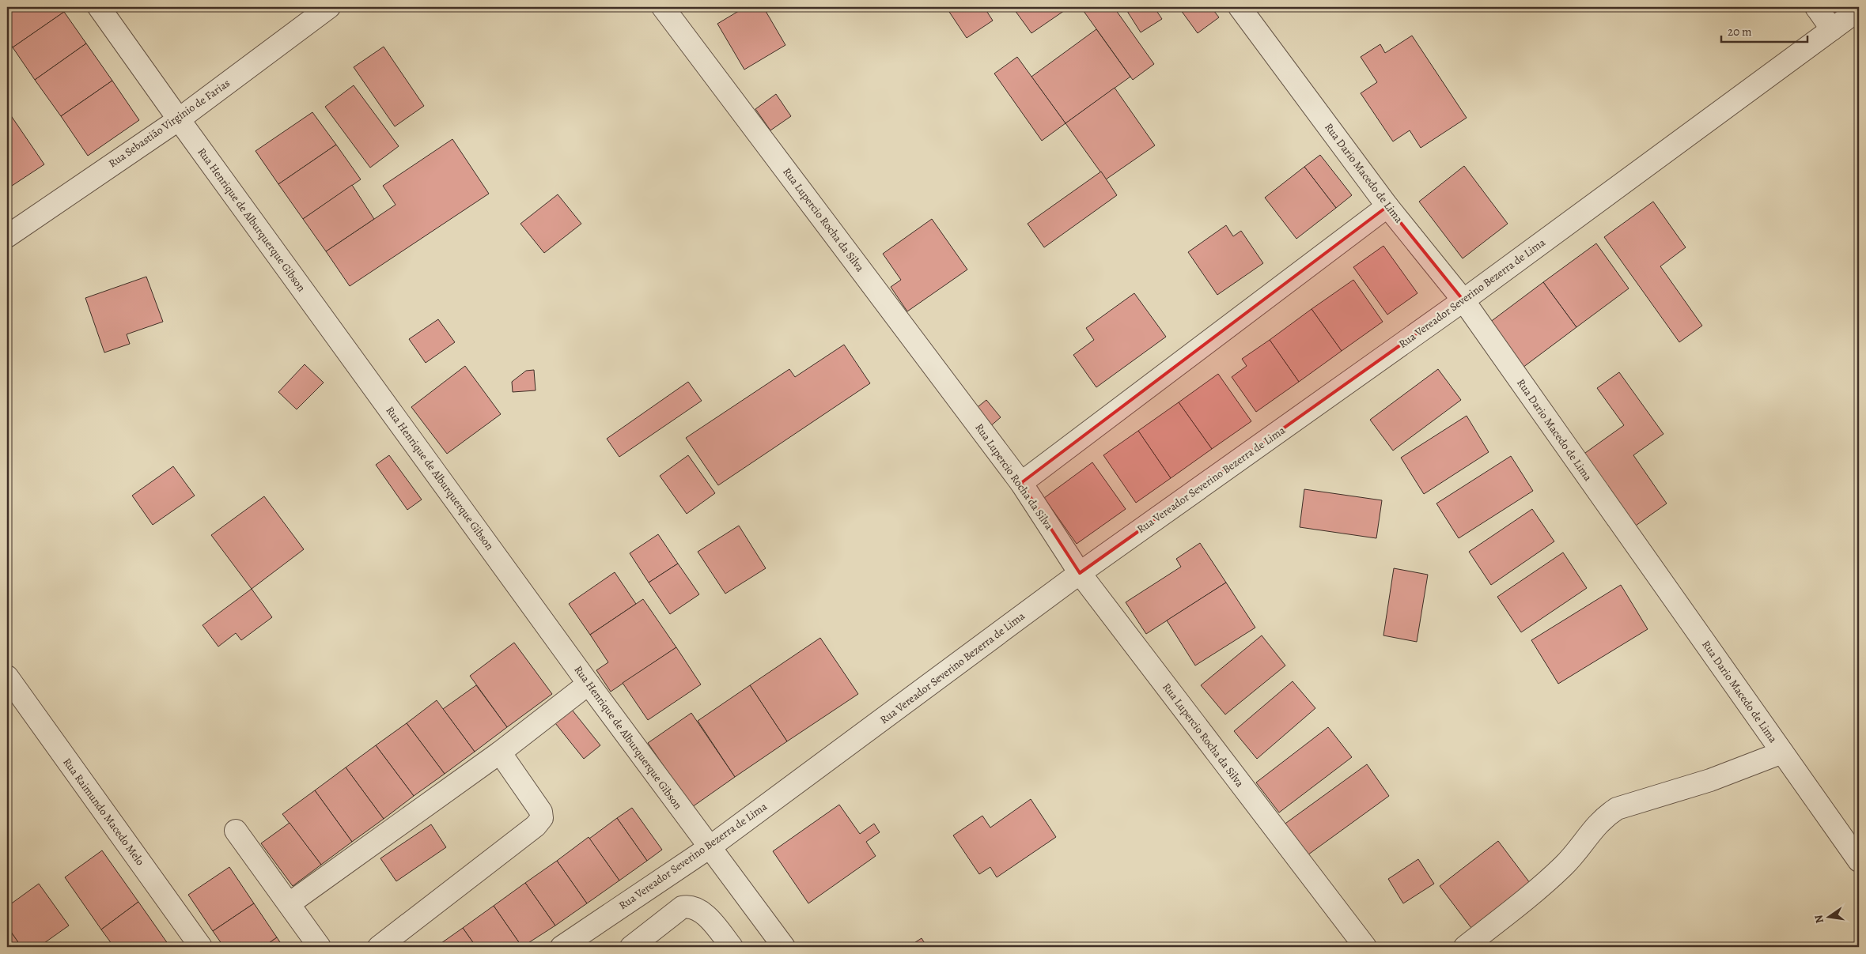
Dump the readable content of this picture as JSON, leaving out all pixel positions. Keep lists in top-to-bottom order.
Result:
{
  "streets": {
    "street": [
      "Rua Sebastião Virginio de Farias",
      "Rua Dario Macedo de Lima",
      "Rua Henrique de Alburquerque Gibson",
      "Rua Lupercio Rocha da Silva",
      "Rua Vereador Severino Bezerra de Lima",
      "Rua Raimundo Macedo Melo"
    ]
  },
  "crossings": [
    ["Rua Sebastião Virginio de Farias", "Rua Henrique de Alburquerque Gibson"],
    ["Rua Dario Macedo de Lima", "Rua Vereador Severino Bezerra de Lima"],
    ["Rua Henrique de Alburquerque Gibson", "Rua Vereador Severino Bezerra de Lima"],
    ["Rua Lupercio Rocha da Silva", "Rua Vereador Severino Bezerra de Lima"]
  ],
  "scale_bar": "20 m",
  "north": "left"
}
